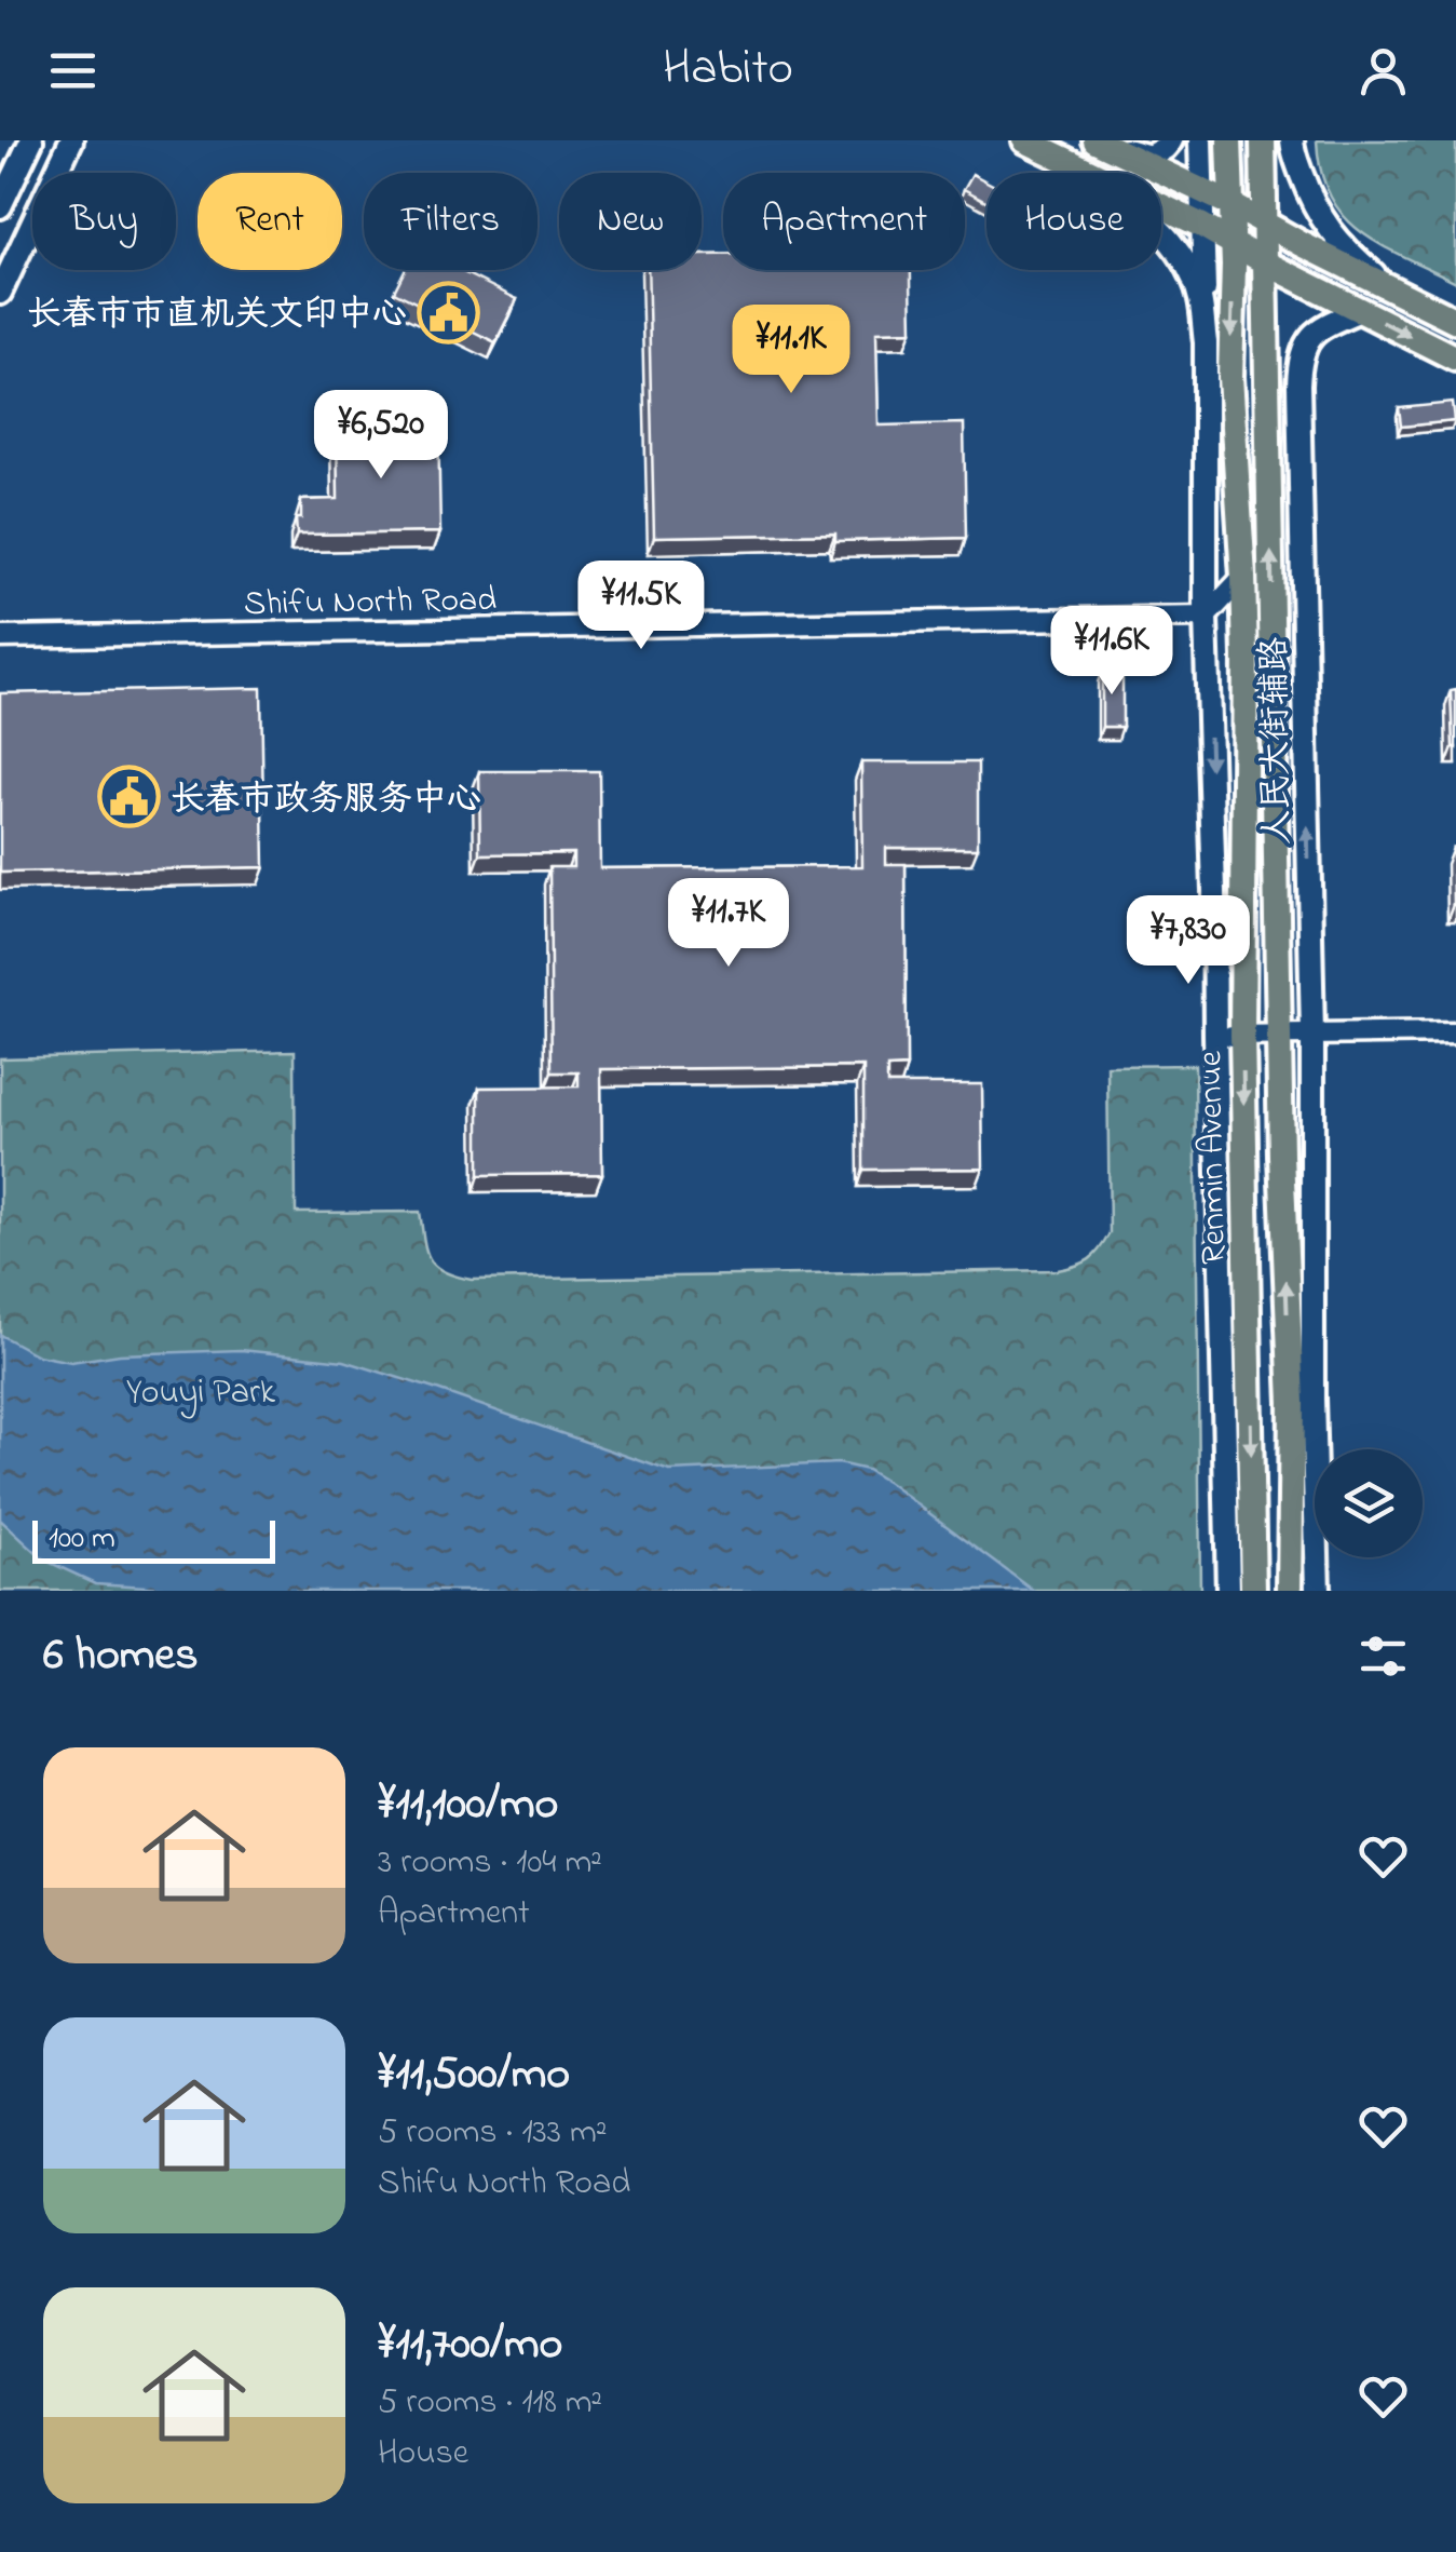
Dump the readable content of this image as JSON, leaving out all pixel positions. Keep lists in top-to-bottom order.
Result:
{
  "streets": {
    "main road": ["人民大街辅路", "Renmin Avenue"],
    "street": ["Shifu North Road"]
  },
  "crossings": [
    ["Shifu North Road", "人民大街辅路"]
  ],
  "parks": ["Youyi Park"],
  "places": {
    "public building": ["长春市市直机关文印中心", "长春市政务服务中心"]
  },
  "scale_bar": "100 m",
  "page": {
    "header": "Habito",
    "chip": [
      "Buy",
      "Rent",
      "Filters",
      "New",
      "Apartment",
      "House"
    ],
    "price": [
      "¥11.1K",
      "¥6,520",
      "¥11.5K",
      "¥11.6K",
      "¥11.7K",
      "¥7,830"
    ],
    "scale": "100 m",
    "heading": "6 homes",
    "list": [
      {
        "name": "¥11,100/mo",
        "note": "3 rooms · 104 m² · Apartment"
      },
      {
        "name": "¥11,500/mo",
        "note": "5 rooms · 133 m² · Shifu North Road"
      },
      {
        "name": "¥11,700/mo",
        "note": "5 rooms · 118 m² · House"
      }
    ]
  }
}
